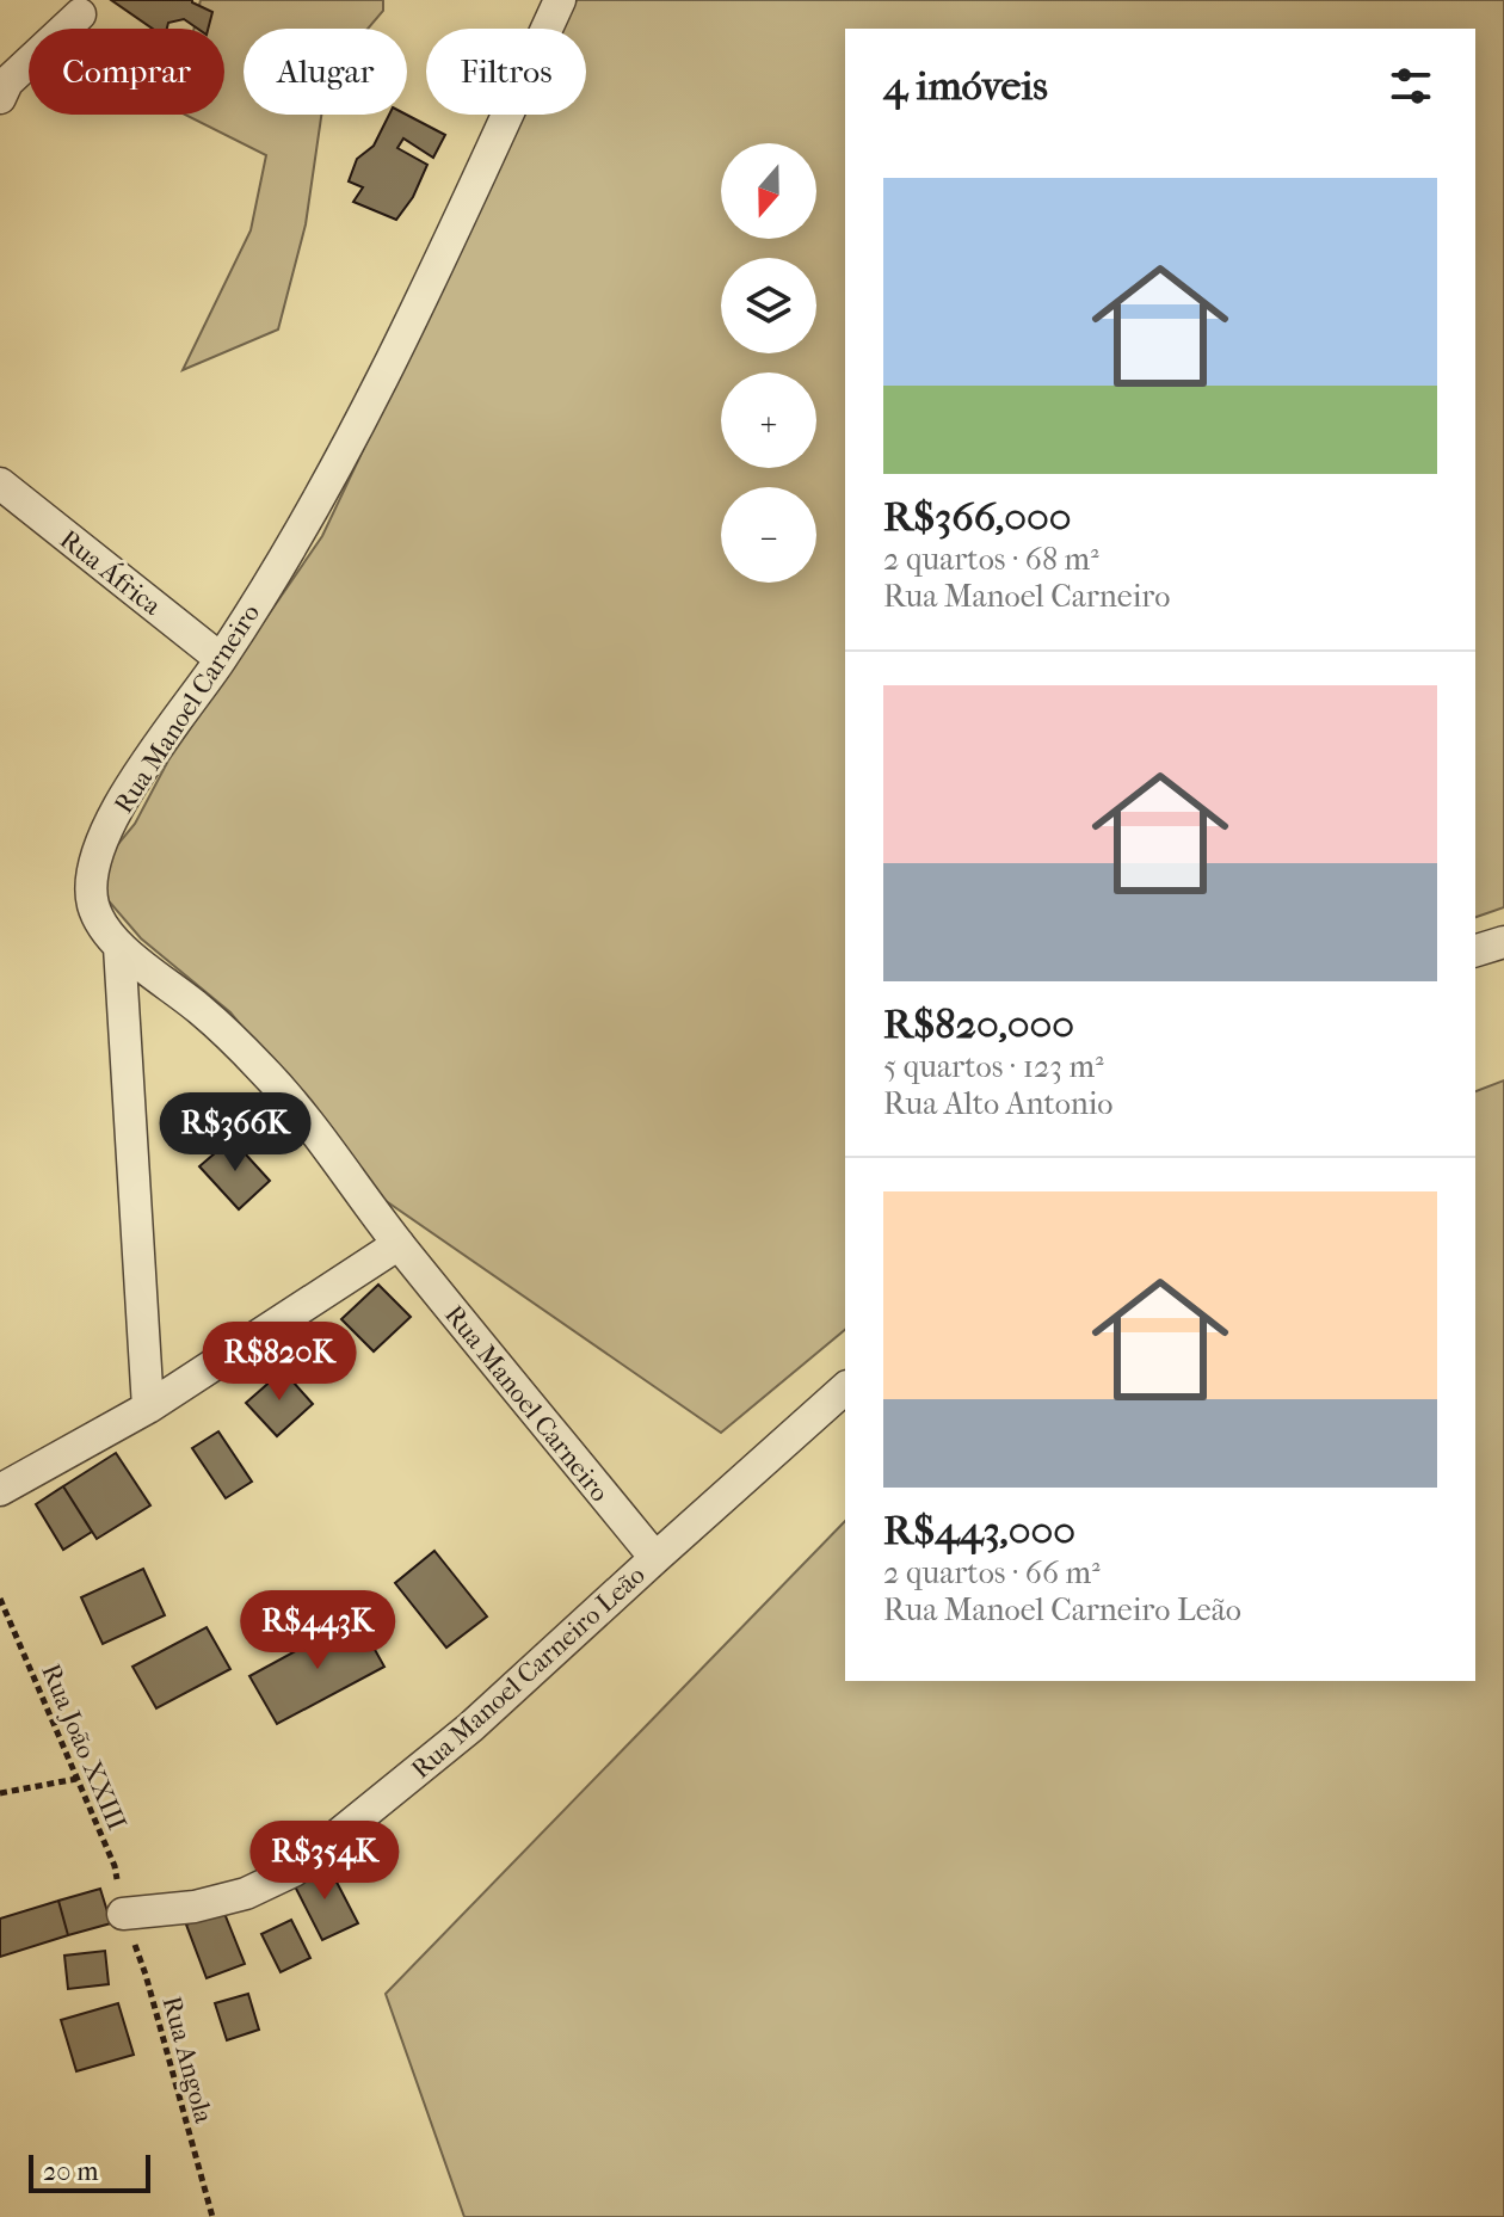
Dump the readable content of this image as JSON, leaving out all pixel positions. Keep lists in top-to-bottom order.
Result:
{
  "streets": {
    "street": ["Rua África", "Rua Manoel Carneiro", "Rua Manoel Carneiro Leão"],
    "path": ["Rua João XXIII", "Rua Angola"]
  },
  "crossings": [
    ["Rua África", "Rua Manoel Carneiro"],
    ["Rua Manoel Carneiro", "Rua Manoel Carneiro Leão"],
    ["Rua Manoel Carneiro Leão", "Rua João XXIII"],
    ["Rua Manoel Carneiro Leão", "Rua Angola"],
    ["Rua João XXIII", "Rua Angola"]
  ],
  "scale_bar": "20 m",
  "north": "bottom",
  "page": {
    "chip": ["Comprar", "Alugar", "Filtros"],
    "heading": "4 imóveis",
    "map_buttons": ["+", "−"],
    "list": [
      {
        "name": "R$366,000",
        "note": "2 quartos · 68 m² · Rua Manoel Carneiro"
      },
      {
        "name": "R$820,000",
        "note": "5 quartos · 123 m² · Rua Alto Antonio"
      },
      {
        "name": "R$443,000",
        "note": "2 quartos · 66 m² · Rua Manoel Carneiro Leão"
      }
    ],
    "price": [
      "R$366K",
      "R$820K",
      "R$443K",
      "R$354K"
    ],
    "scale": "20 m"
  }
}
